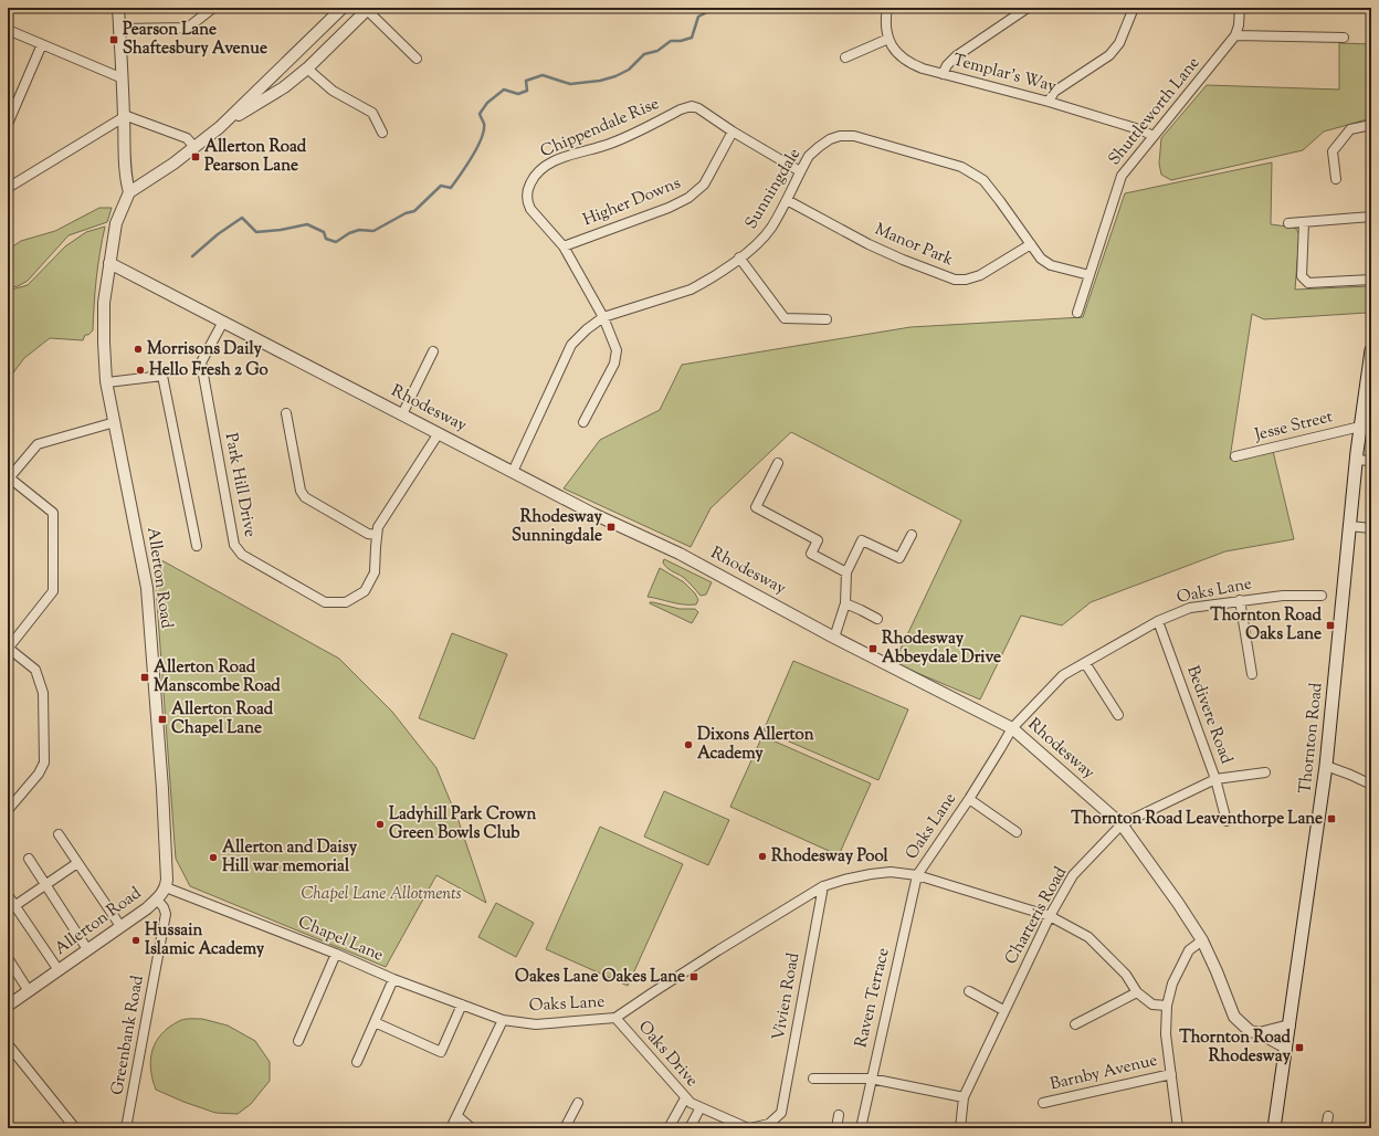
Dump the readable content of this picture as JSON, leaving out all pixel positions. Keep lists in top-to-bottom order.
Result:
{
  "streets": {
    "main road": ["Thornton Road"],
    "street": [
      "Templar's Way",
      "Shuttleworth Lane",
      "Chippendale Rise",
      "Sunningdale",
      "Higher Downs",
      "Manor Park",
      "Rhodesway",
      "Jesse Street",
      "Park Hill Drive",
      "Allerton Road",
      "Oaks Lane",
      "Bedivere Road",
      "Charteris Road",
      "Chapel Lane",
      "Vivien Road",
      "Raven Terrace",
      "Greenbank Road",
      "Oaks Drive",
      "Barnby Avenue"
    ]
  },
  "crossings": [
    ["Templar's Way", "Shuttleworth Lane"],
    ["Shuttleworth Lane", "Sunningdale"],
    ["Chippendale Rise", "Sunningdale"],
    ["Chippendale Rise", "Higher Downs"],
    ["Sunningdale", "Manor Park"],
    ["Sunningdale", "Rhodesway"],
    ["Rhodesway", "Park Hill Drive"],
    ["Rhodesway", "Allerton Road"],
    ["Rhodesway", "Oaks Lane"],
    ["Rhodesway", "Thornton Road"],
    ["Rhodesway", "Charteris Road"],
    ["Jesse Street", "Thornton Road"],
    ["Allerton Road", "Chapel Lane"],
    ["Allerton Road", "Greenbank Road"],
    ["Oaks Lane", "Bedivere Road"],
    ["Oaks Lane", "Chapel Lane"],
    ["Oaks Lane", "Vivien Road"],
    ["Oaks Lane", "Raven Terrace"],
    ["Oaks Lane", "Oaks Drive"],
    ["Bedivere Road", "Charteris Road"],
    ["Vivien Road", "Oaks Drive"]
  ],
  "parks": ["Chapel Lane Allotments"],
  "places": {
    "transit": [
      "Pearson Lane Shaftesbury Avenue",
      "Allerton Road Pearson Lane",
      "Rhodesway Sunningdale",
      "Thornton Road Oaks Lane",
      "Rhodesway Abbeydale Drive",
      "Allerton Road Manscombe Road",
      "Allerton Road Chapel Lane",
      "Thornton Road Leaventhorpe Lane",
      "Oakes Lane Oakes Lane",
      "Thornton Road Rhodesway"
    ],
    "other": [
      "Morrisons Daily",
      "Hello Fresh 2 Go",
      "Dixons Allerton Academy",
      "Ladyhill Park Crown Green Bowls Club",
      "Rhodesway Pool",
      "Allerton and Daisy Hill war memorial",
      "Hussain Islamic Academy"
    ]
  }
}
